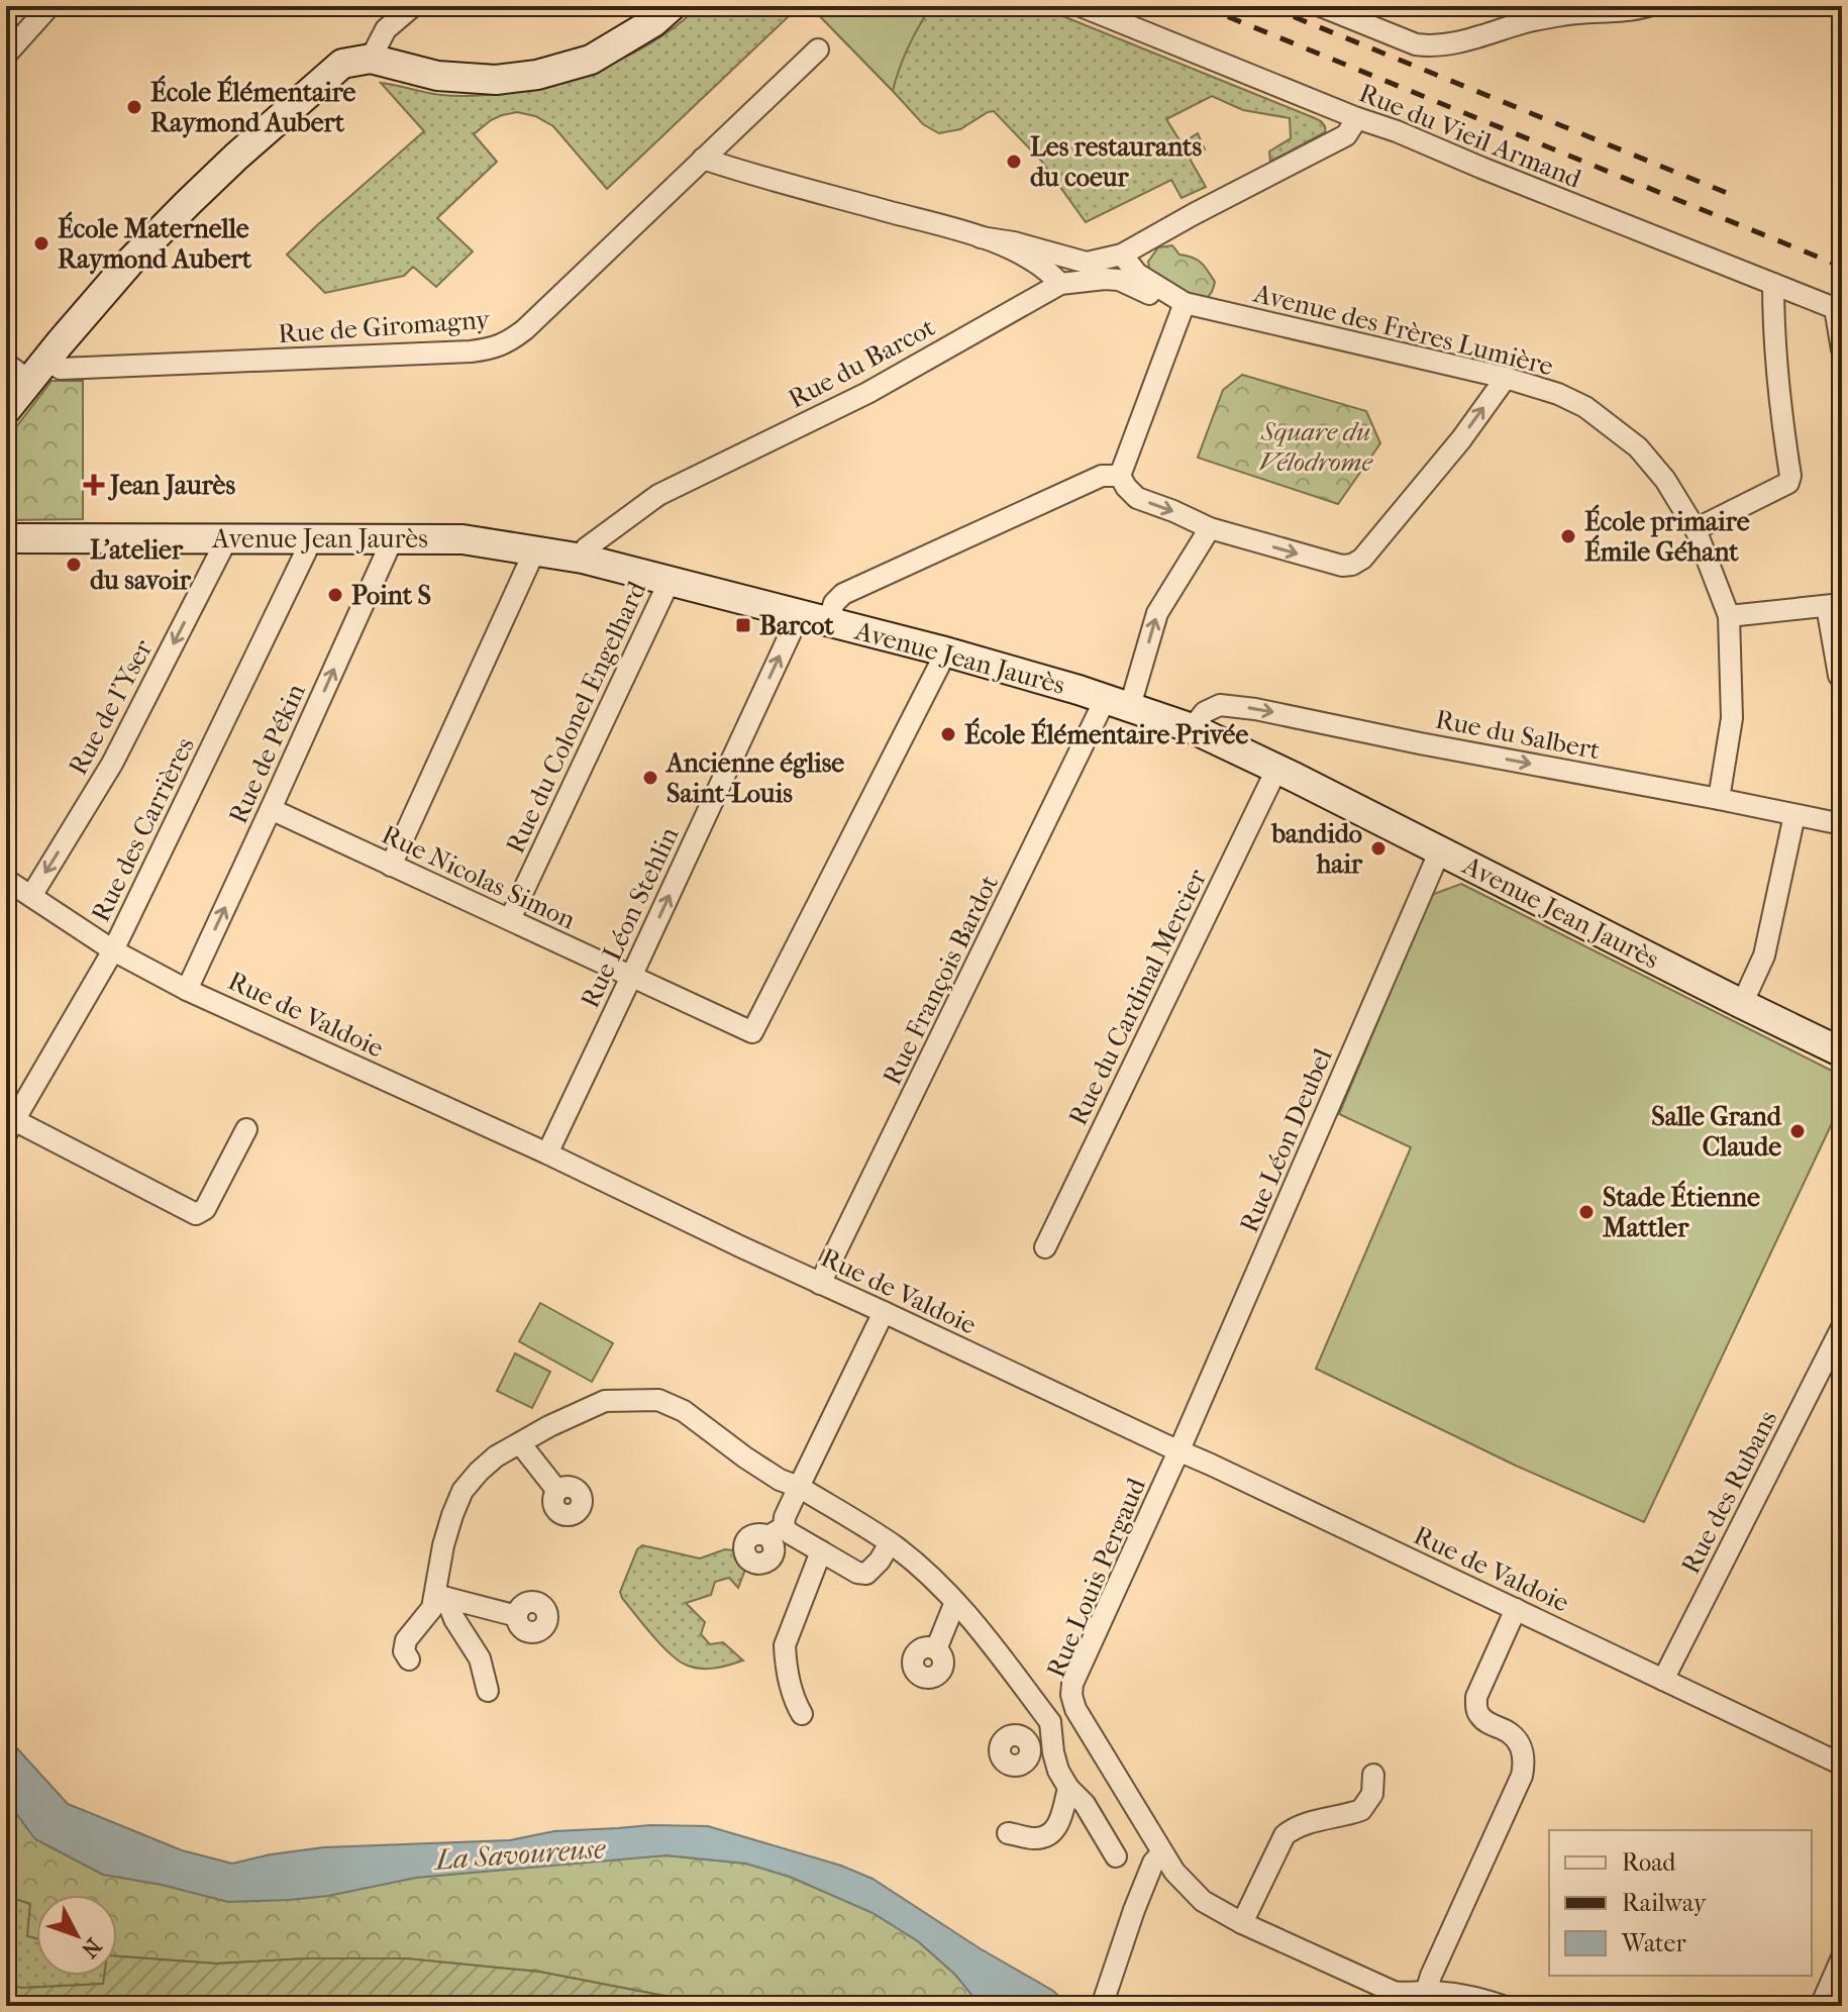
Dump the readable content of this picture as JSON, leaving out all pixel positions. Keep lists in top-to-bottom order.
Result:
{
  "streets": {
    "main road": ["Avenue Jean Jaurès"],
    "street": [
      "Rue du Vieil Armand",
      "Rue de Giromagny",
      "Avenue des Frères Lumière",
      "Rue du Barcot",
      "Rue de l'Yser",
      "Rue du Colonel Engelhard",
      "Rue du Salbert",
      "Rue de Pékin",
      "Rue des Carrières",
      "Rue Nicolas Simon",
      "Rue Léon Stehlin",
      "Rue François Bardot",
      "Rue du Cardinal Mercier",
      "Rue de Valdoie",
      "Rue Léon Deubel",
      "Rue des Rubans",
      "Rue Louis Pergaud"
    ]
  },
  "crossings": [
    ["Avenue des Frères Lumière", "Rue du Barcot"],
    ["Avenue des Frères Lumière", "Rue du Salbert"],
    ["Rue du Barcot", "Avenue Jean Jaurès"],
    ["Avenue Jean Jaurès", "Rue de l'Yser"],
    ["Avenue Jean Jaurès", "Rue du Colonel Engelhard"],
    ["Avenue Jean Jaurès", "Rue du Salbert"],
    ["Avenue Jean Jaurès", "Rue de Pékin"],
    ["Avenue Jean Jaurès", "Rue des Carrières"],
    ["Avenue Jean Jaurès", "Rue Nicolas Simon"],
    ["Avenue Jean Jaurès", "Rue Léon Stehlin"],
    ["Avenue Jean Jaurès", "Rue François Bardot"],
    ["Avenue Jean Jaurès", "Rue du Cardinal Mercier"],
    ["Avenue Jean Jaurès", "Rue Léon Deubel"],
    ["Rue de l'Yser", "Rue de Valdoie"],
    ["Rue du Colonel Engelhard", "Rue Nicolas Simon"],
    ["Rue de Pékin", "Rue Nicolas Simon"],
    ["Rue de Pékin", "Rue de Valdoie"],
    ["Rue des Carrières", "Rue de Valdoie"],
    ["Rue Nicolas Simon", "Rue Léon Stehlin"],
    ["Rue Léon Stehlin", "Rue de Valdoie"],
    ["Rue François Bardot", "Rue de Valdoie"],
    ["Rue de Valdoie", "Rue Léon Deubel"],
    ["Rue de Valdoie", "Rue des Rubans"],
    ["Rue de Valdoie", "Rue Louis Pergaud"],
    ["Rue Léon Deubel", "Rue Louis Pergaud"]
  ],
  "one_way": ["Rue de l'Yser", "Rue du Salbert", "Rue Léon Stehlin"],
  "water": ["La Savoureuse"],
  "parks": ["Square du Vélodrome"],
  "places": {
    "other": [
      "École Élémentaire Raymond Aubert",
      "Les restaurants du coeur",
      "École Maternelle Raymond Aubert",
      "École primaire Émile Géhant",
      "L'atelier du savoir",
      "Point S",
      "École Élémentaire Privée",
      "Ancienne église Saint-Louis",
      "bandido hair",
      "Salle Grand Claude",
      "Stade Étienne Mattler"
    ],
    "health": ["Jean Jaurès"],
    "transit": ["Barcot"]
  },
  "legend": ["Road", "Railway", "Water"],
  "north": "bottom right"
}
